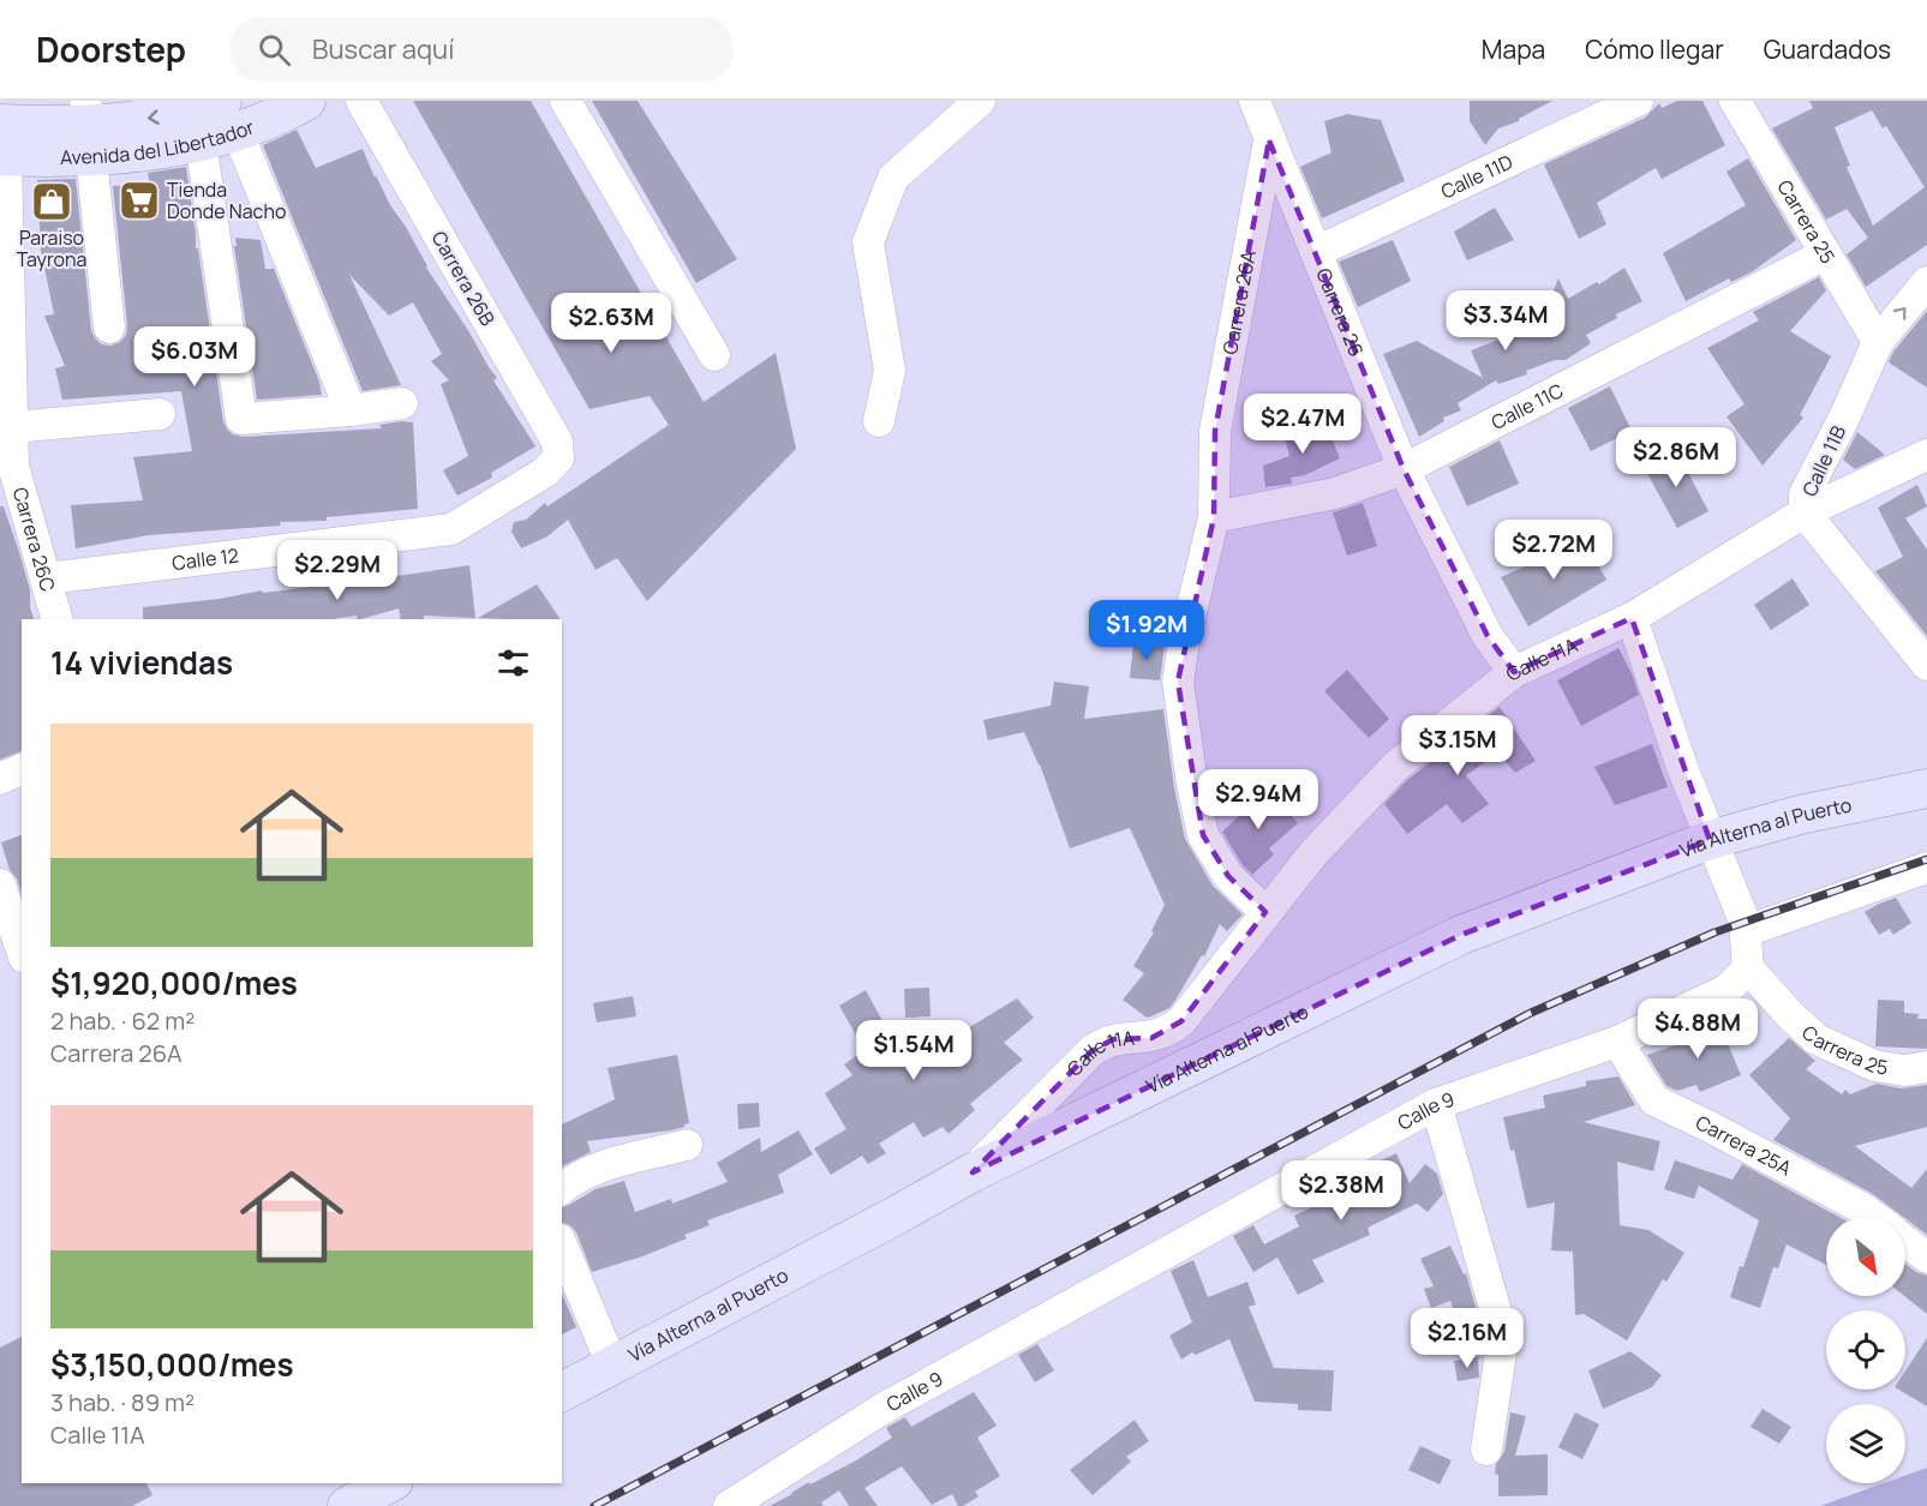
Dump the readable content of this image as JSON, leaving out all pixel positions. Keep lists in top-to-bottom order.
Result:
{
  "streets": {
    "main road": ["Avenida del Libertador", "Vía Alterna al Puerto"],
    "street": [
      "Calle 11D",
      "Carrera 25",
      "Carrera 26B",
      "Carrera 26A",
      "Carrera 26",
      "Calle 11C",
      "Calle 11B",
      "Carrera 26C",
      "Calle 12",
      "Calle 11A",
      "Calle 9",
      "Carrera 25A"
    ]
  },
  "crossings": [
    ["Avenida del Libertador", "Carrera 26C"],
    ["Calle 11D", "Carrera 26"],
    ["Carrera 25", "Calle 11C"],
    ["Carrera 25", "Calle 11B"],
    ["Carrera 25", "Calle 9"],
    ["Carrera 26B", "Calle 12"],
    ["Carrera 26A", "Carrera 26"],
    ["Carrera 26A", "Calle 11C"],
    ["Carrera 26A", "Calle 11A"],
    ["Carrera 26", "Calle 11C"],
    ["Carrera 26", "Calle 11A"],
    ["Calle 11B", "Calle 11A"],
    ["Carrera 26C", "Calle 12"],
    ["Calle 11A", "Vía Alterna al Puerto"],
    ["Calle 9", "Carrera 25A"]
  ],
  "places": {
    "supermarket": ["Tienda Donde Nacho"],
    "shop": ["Paraiso Tayrona"]
  },
  "north": "bottom right",
  "page": {
    "header": "Doorstep",
    "search": "Buscar aquí",
    "nav": ["Mapa", "Cómo llegar", "Guardados"],
    "price": [
      "$3.34M",
      "$2.63M",
      "$6.03M",
      "$2.47M",
      "$2.86M",
      "$2.72M",
      "$2.29M",
      "$1.92M",
      "$3.15M",
      "$2.94M",
      "$4.88M",
      "$1.54M",
      "$2.38M",
      "$2.16M"
    ],
    "heading": "14 viviendas",
    "list": [
      {
        "name": "$1,920,000/mes",
        "note": "2 hab. · 62 m² · Carrera 26A"
      },
      {
        "name": "$3,150,000/mes",
        "note": "3 hab. · 89 m² · Calle 11A"
      }
    ]
  }
}
